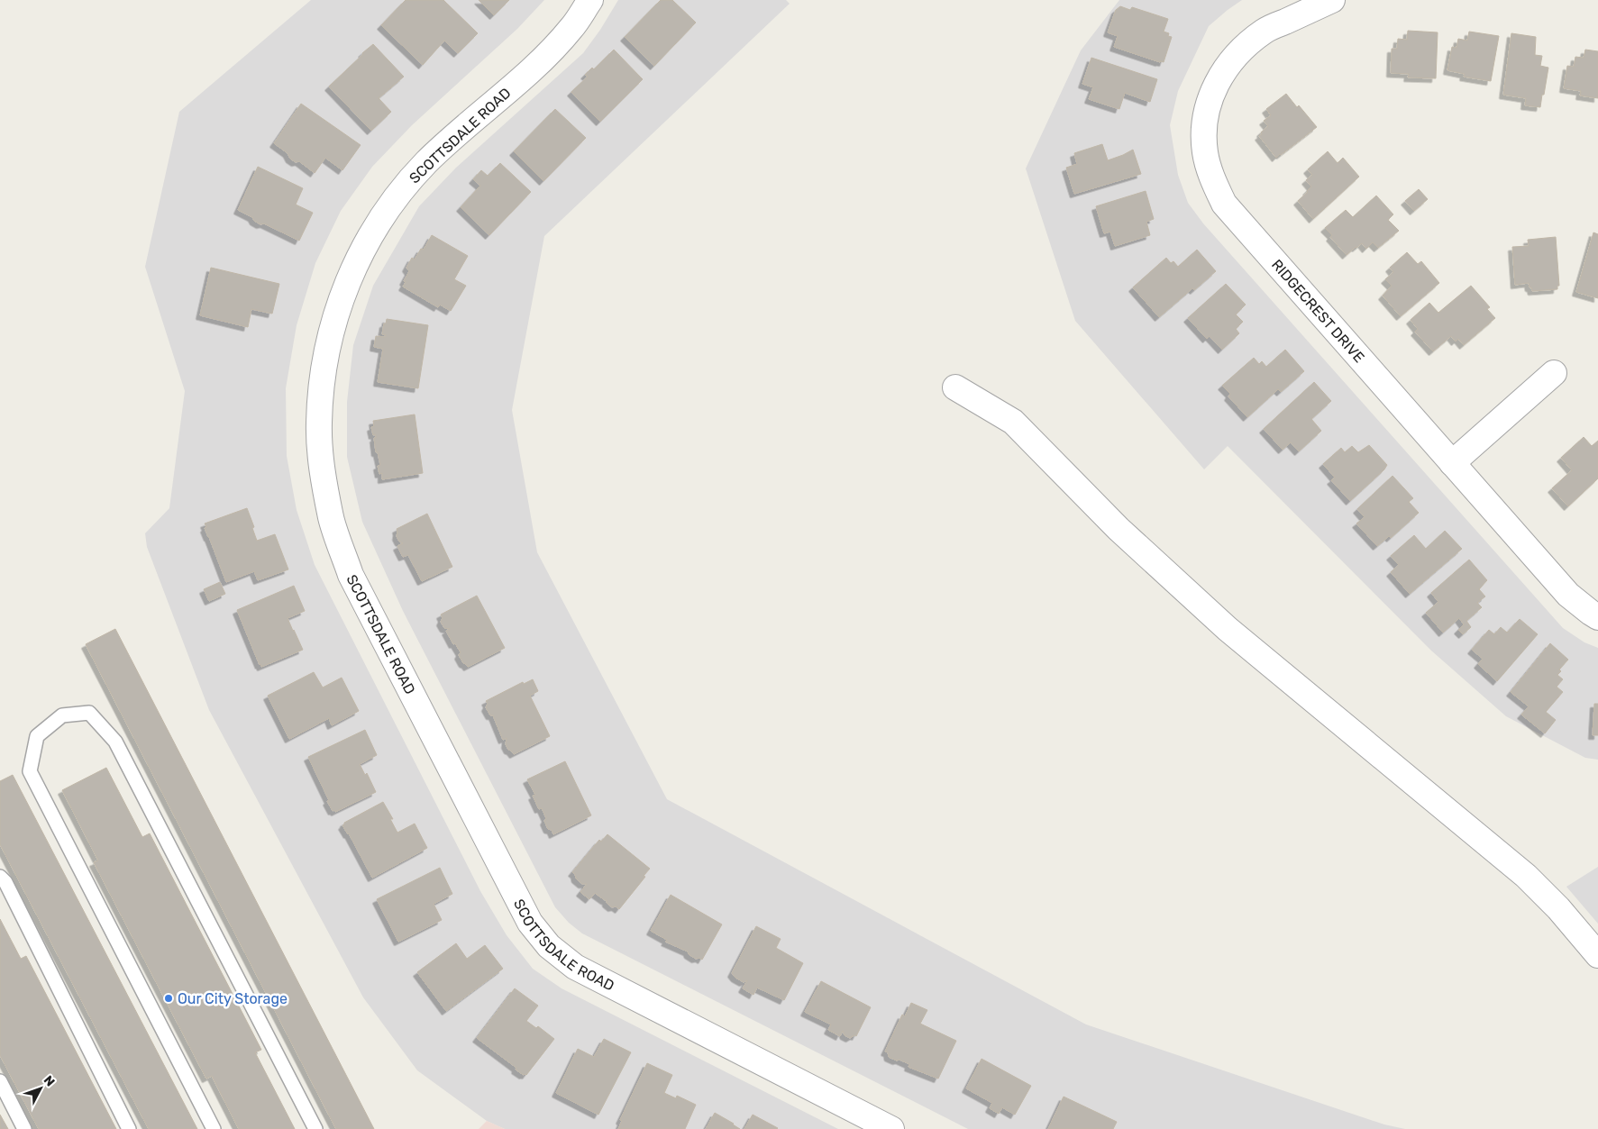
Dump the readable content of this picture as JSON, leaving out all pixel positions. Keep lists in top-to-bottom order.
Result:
{
  "streets": {
    "street": ["SCOTTSDALE ROAD", "RIDGECREST DRIVE"]
  },
  "places": ["Our City Storage"],
  "north": "top right"
}
